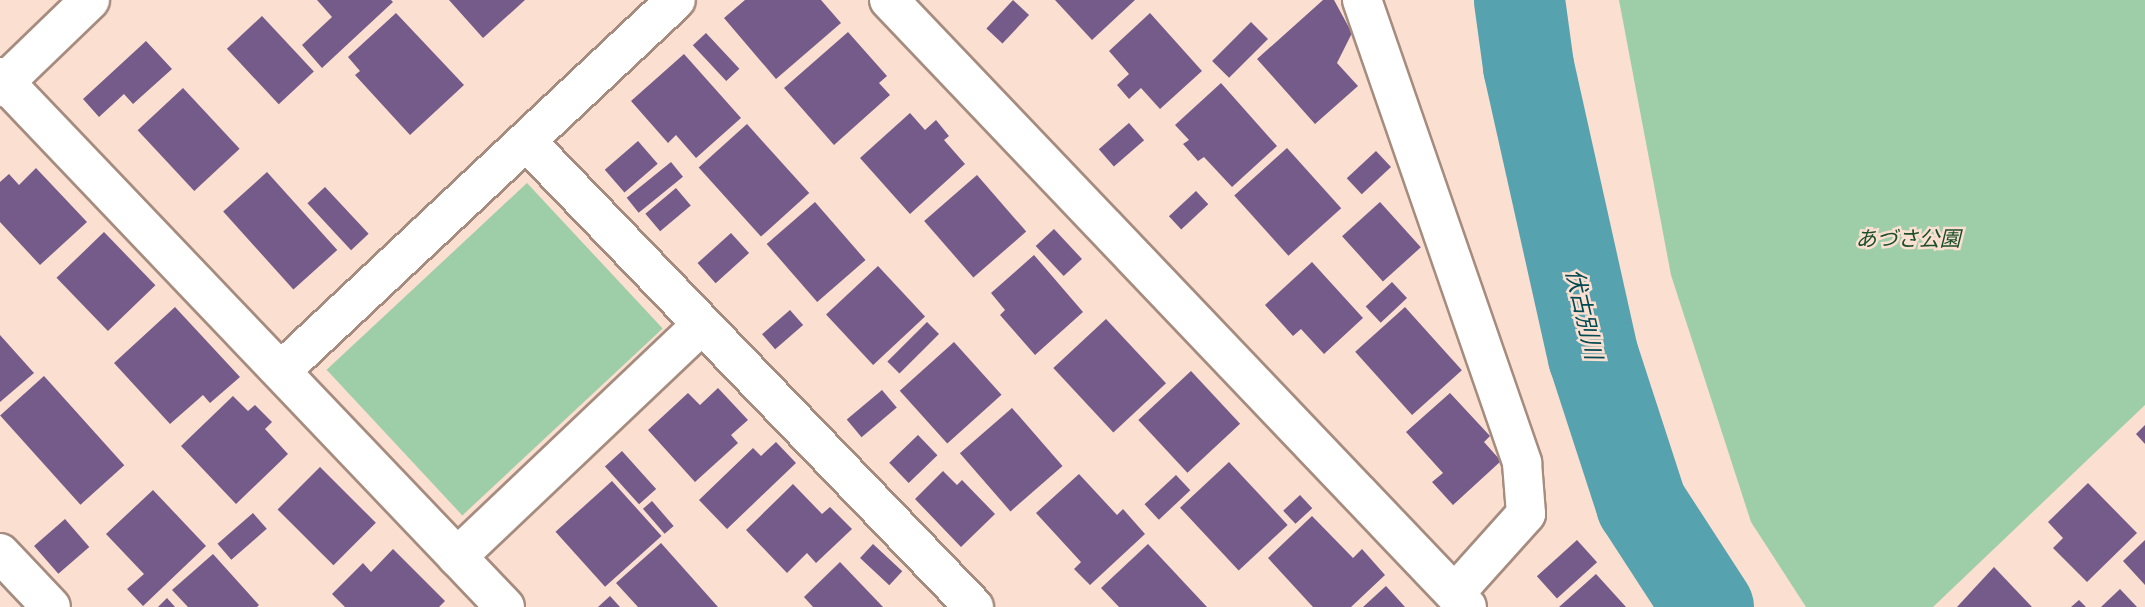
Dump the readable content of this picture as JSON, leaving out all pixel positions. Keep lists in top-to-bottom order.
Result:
{
  "water": ["伏古別川"],
  "parks": ["あづさ公園"]
}
